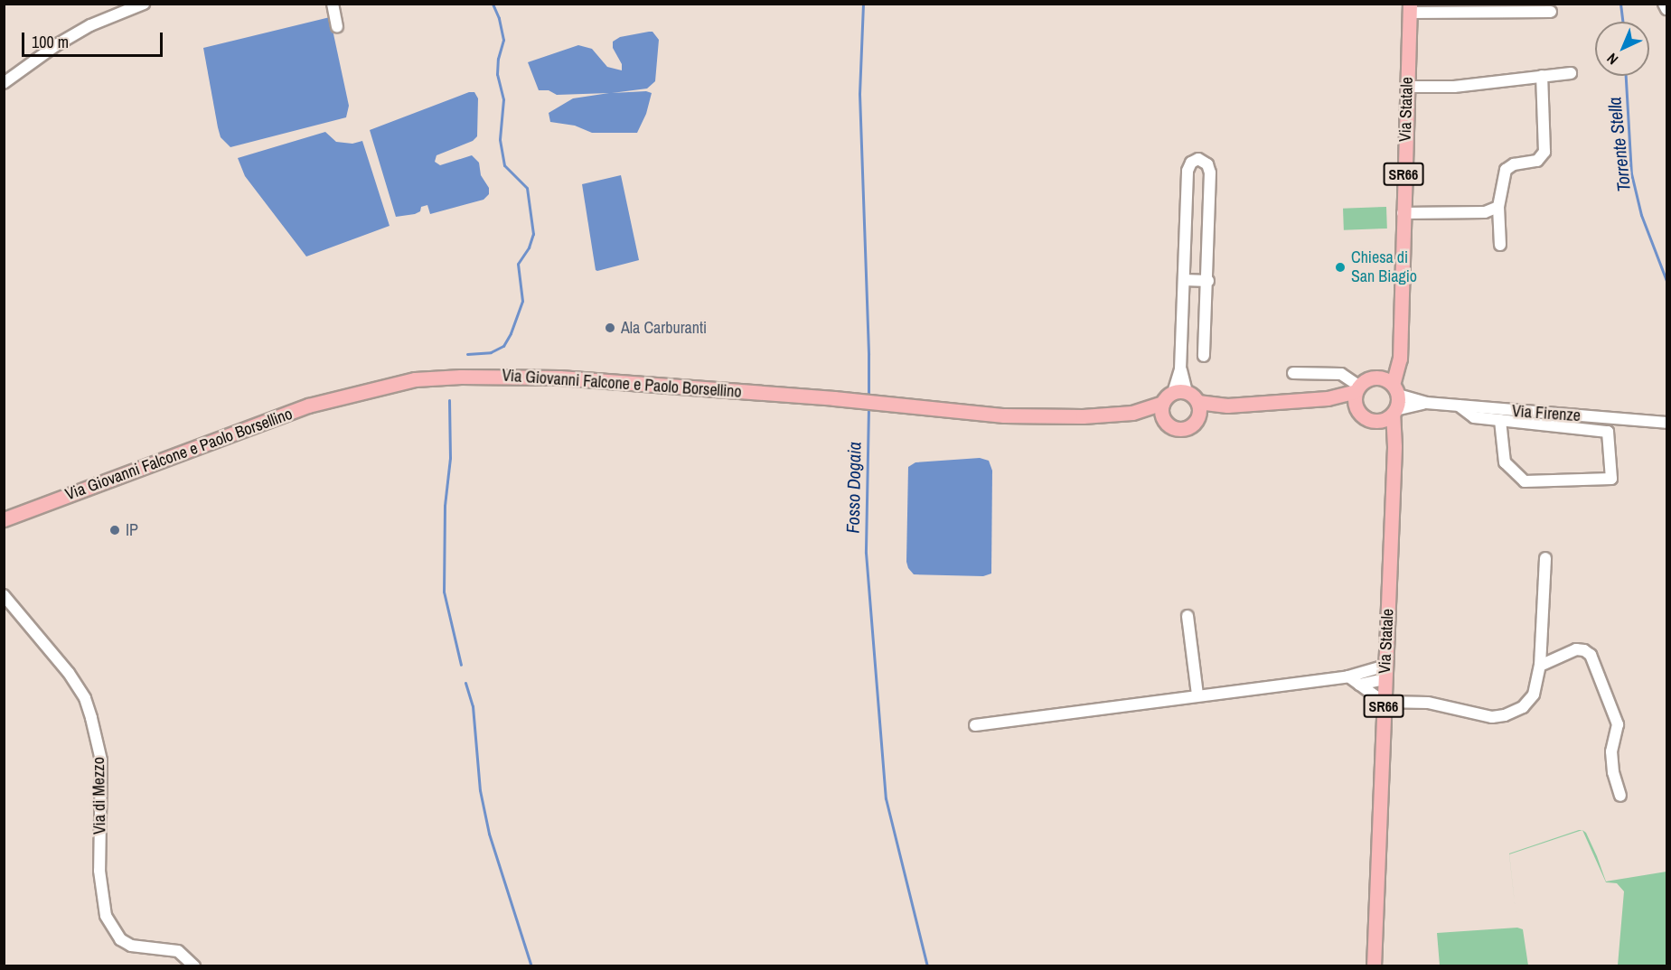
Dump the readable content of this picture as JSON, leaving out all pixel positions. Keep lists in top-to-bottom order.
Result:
{
  "streets": {
    "main road": ["Via Statale", "SR66", "Via Giovanni Falcone e Paolo Borsellino"],
    "street": ["Via Firenze", "Via di Mezzo"]
  },
  "crossings": [
    ["Via Statale", "SR66"],
    ["Via Statale", "Via Giovanni Falcone e Paolo Borsellino"],
    ["SR66", "Via Giovanni Falcone e Paolo Borsellino"]
  ],
  "water": ["Torrente Stella", "Fosso Dogaia"],
  "places": ["Chiesa di San Biagio", "Ala Carburanti", "IP"],
  "scale_bar": "100 m",
  "north": "bottom left"
}
